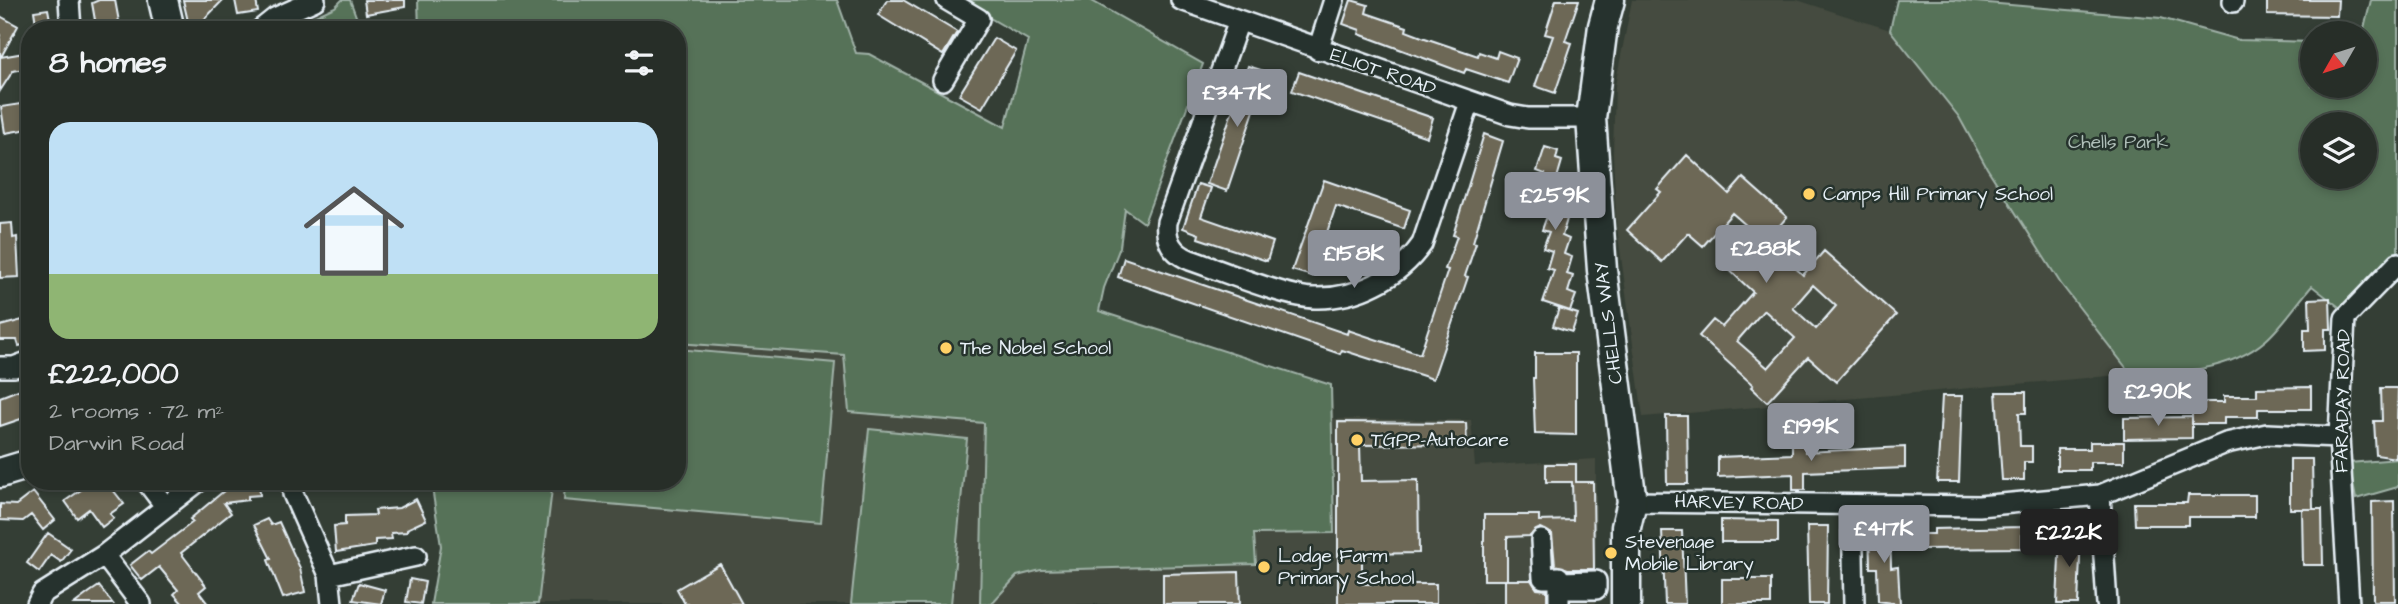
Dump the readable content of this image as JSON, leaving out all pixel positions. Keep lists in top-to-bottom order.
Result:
{
  "streets": {
    "street": [
      "ELIOT ROAD",
      "CHELLS WAY",
      "FARADAY ROAD",
      "HARVEY ROAD"
    ]
  },
  "crossings": [
    ["ELIOT ROAD", "CHELLS WAY"],
    ["CHELLS WAY", "HARVEY ROAD"],
    ["FARADAY ROAD", "HARVEY ROAD"]
  ],
  "parks": ["Chells Park"],
  "places": [
    "Camps Hill Primary School",
    "The Nobel School",
    "TGPP-Autocare",
    "Stevenage Mobile Library",
    "Lodge Farm Primary School"
  ],
  "north": "bottom left",
  "page": {
    "heading": "8 homes",
    "price": [
      "£347K",
      "£259K",
      "£288K",
      "£158K",
      "£290K",
      "£199K",
      "£417K",
      "£222K"
    ],
    "list": [
      {
        "name": "£222,000",
        "note": "2 rooms · 72 m² · Darwin Road"
      }
    ]
  }
}
